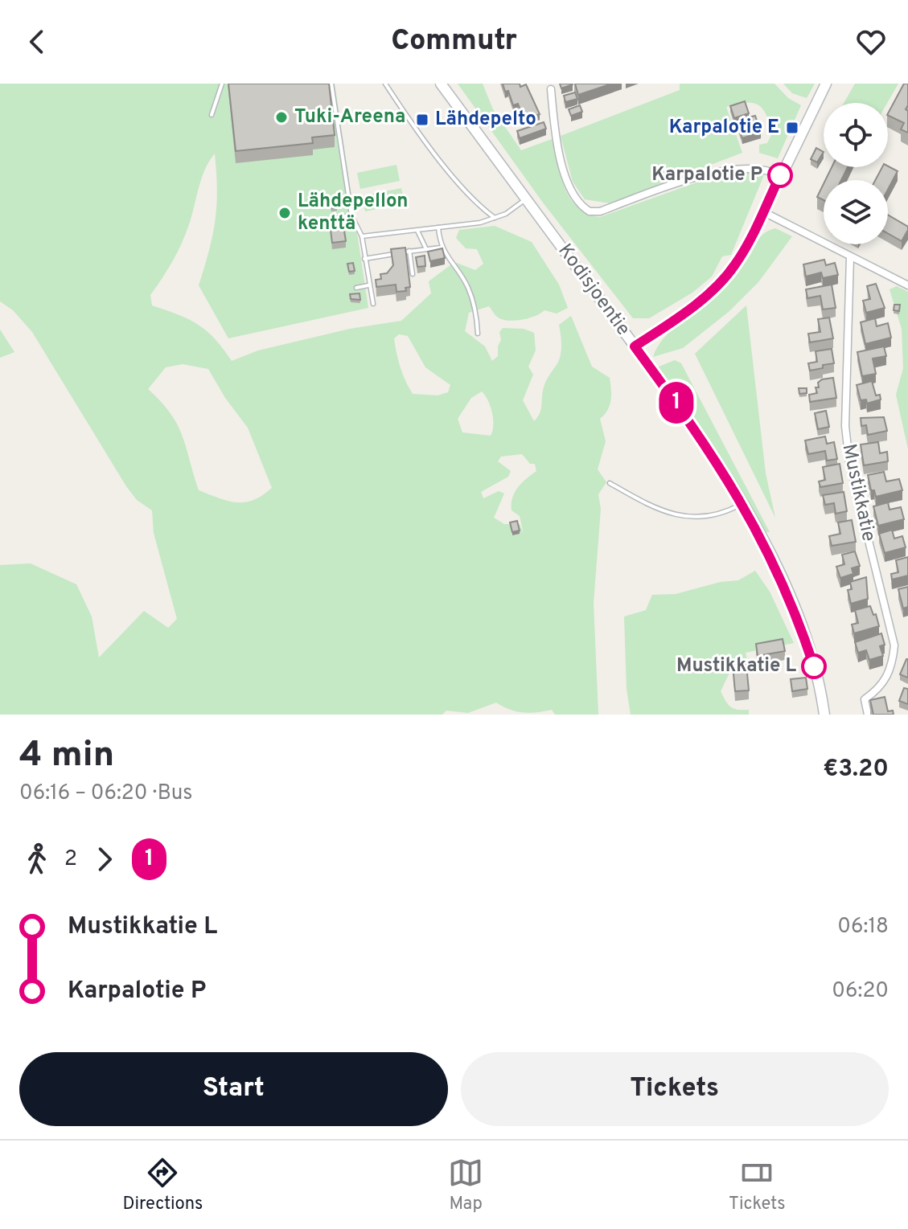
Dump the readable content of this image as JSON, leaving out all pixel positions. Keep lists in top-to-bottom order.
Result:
{
  "streets": {
    "street": ["Kodisjoentie", "Mustikkatie"]
  },
  "places": {
    "other": [
      "Tuki-Areena",
      "Karpalotie P",
      "Lähdepellon kenttä",
      "Mustikkatie L"
    ],
    "transit": ["Lähdepelto", "Karpalotie E"]
  },
  "lines": ["bus line 1"],
  "page": {
    "header": "Commutr",
    "on_map": "1",
    "heading": ["4 min", "06:16 – 06:20 · Bus", "€3.20"],
    "legs": ["2", "1"],
    "list": [
      {
        "name": "Mustikkatie L",
        "value": "06:18"
      },
      {
        "name": "Karpalotie P",
        "value": "06:20"
      }
    ],
    "buttons": ["Start", "Tickets"],
    "tabs": ["Directions", "Map", "Tickets"]
  }
}
